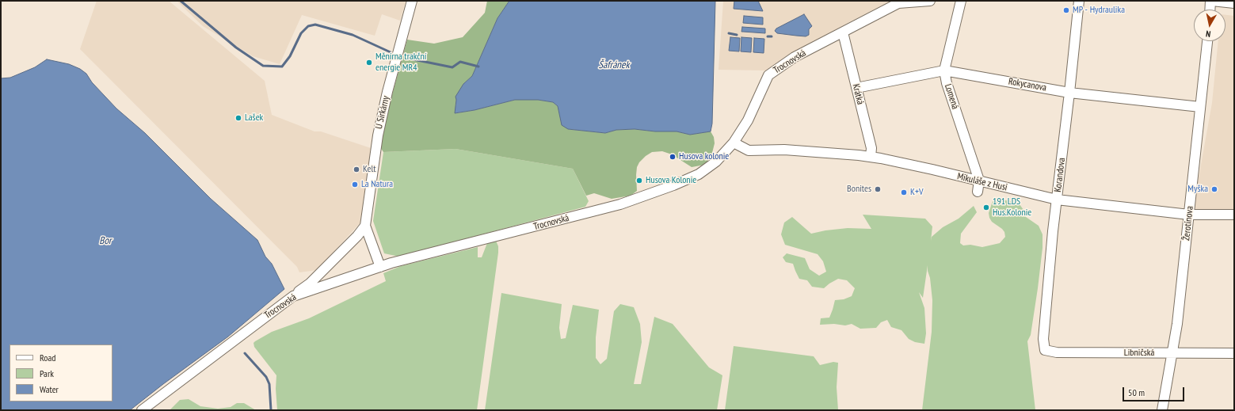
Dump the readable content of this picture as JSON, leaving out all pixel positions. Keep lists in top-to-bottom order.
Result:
{
  "streets": {
    "street": [
      "Trocnovská",
      "Rokycanova",
      "Krátká",
      "Lomená",
      "U Sirkárny",
      "Korandova",
      "Mikuláše z Husi",
      "Žerotínova",
      "Libničská"
    ]
  },
  "crossings": [
    ["Trocnovská", "Krátká"],
    ["Trocnovská", "U Sirkárny"],
    ["Trocnovská", "Mikuláše z Husi"],
    ["Rokycanova", "Krátká"],
    ["Rokycanova", "Lomená"],
    ["Rokycanova", "Korandova"],
    ["Rokycanova", "Žerotínova"],
    ["Krátká", "Mikuláše z Husi"],
    ["Lomená", "Mikuláše z Husi"],
    ["Korandova", "Mikuláše z Husi"],
    ["Korandova", "Libničská"],
    ["Mikuláše z Husi", "Žerotínova"],
    ["Žerotínova", "Libničská"]
  ],
  "water": ["Šafránek", "Bor"],
  "places": [
    "MP - Hydraulika",
    "Měnírna trakční energie MR4",
    "Lašek",
    "Husova kolonie",
    "Kelt",
    "Husova Kolonie",
    "La Natura",
    "Bonites",
    "Myška",
    "K+V",
    "191 LDS Hus.Kolonie"
  ],
  "legend": ["Road", "Park", "Water"],
  "scale_bar": "50 m",
  "north": "bottom"
}
